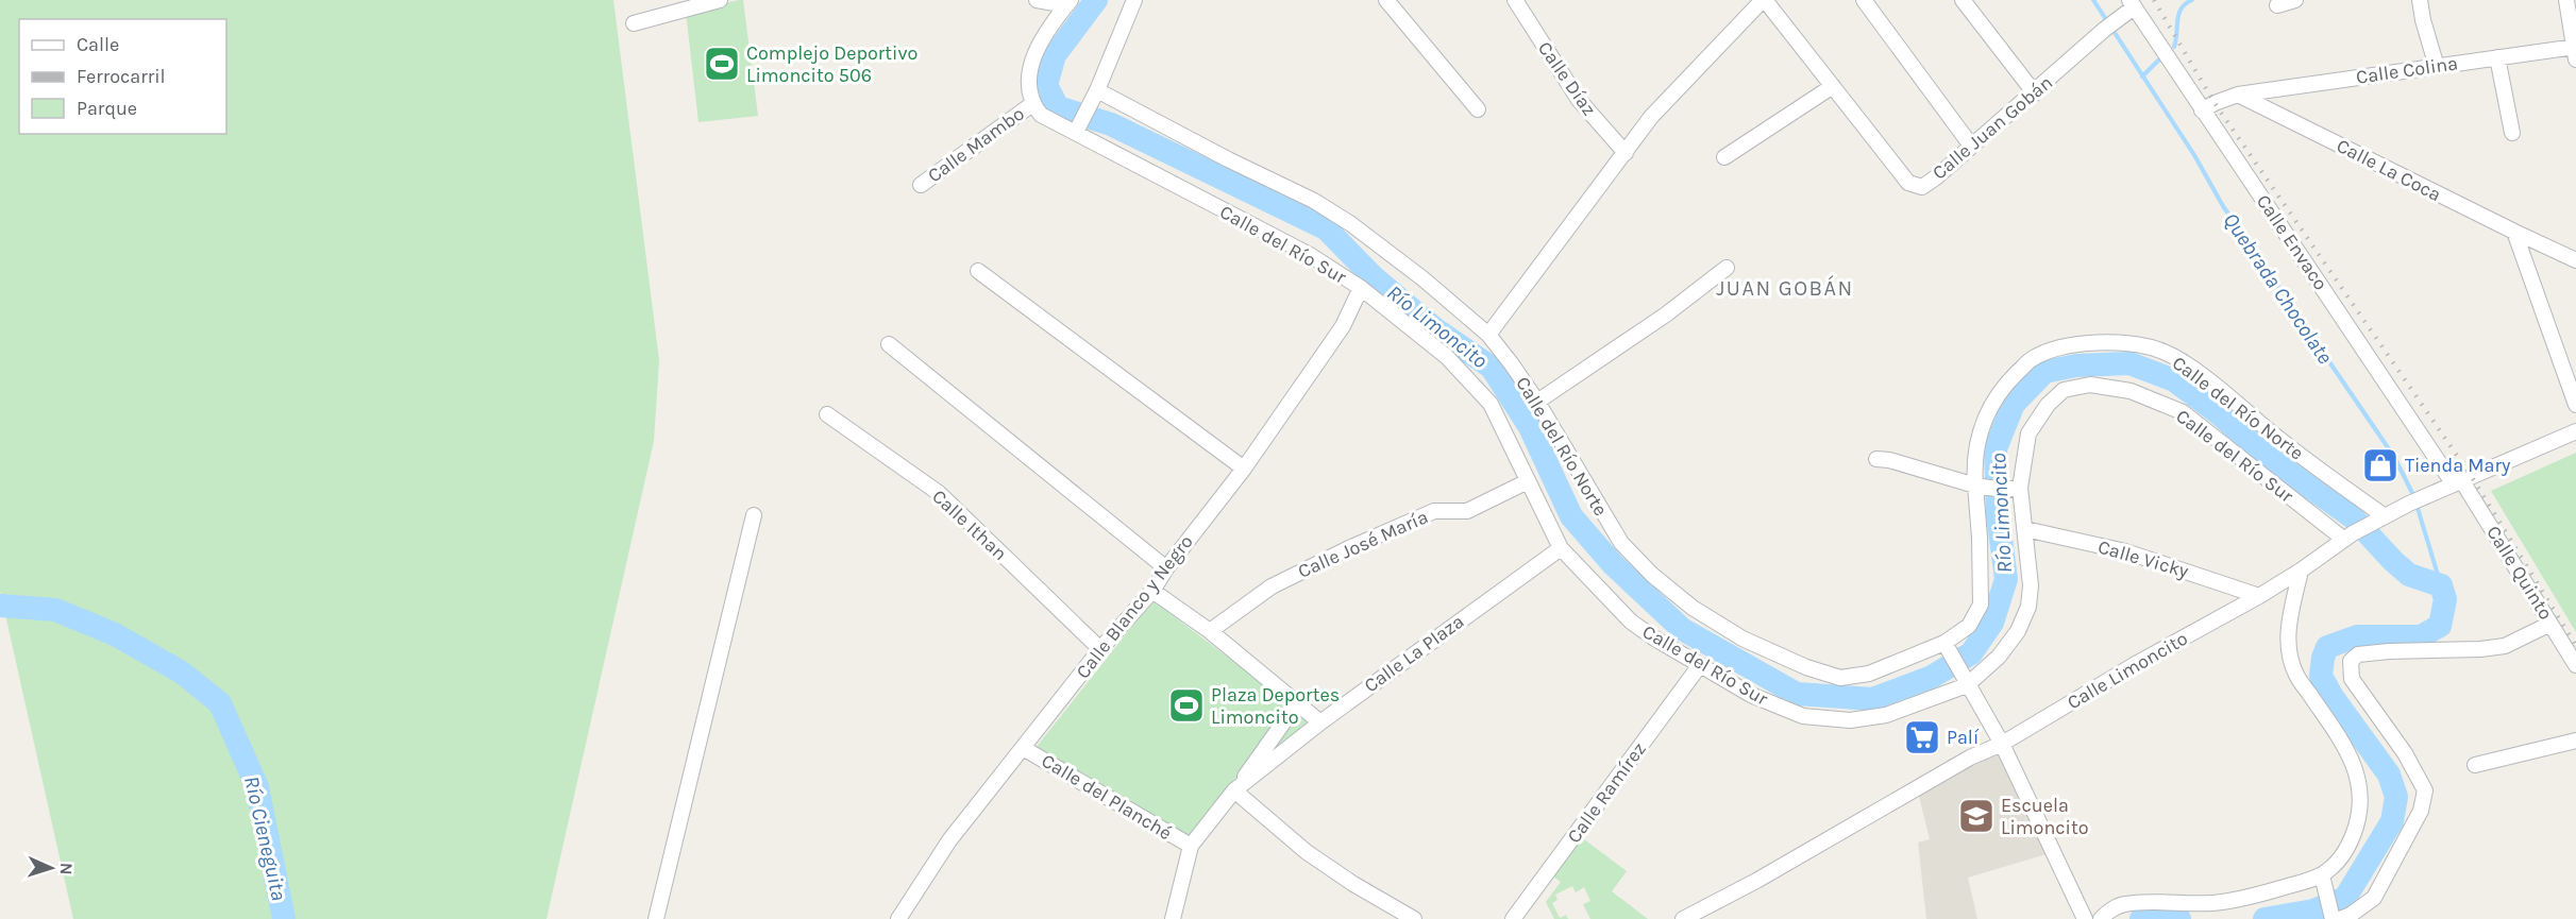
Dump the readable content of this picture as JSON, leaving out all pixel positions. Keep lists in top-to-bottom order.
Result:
{
  "streets": {
    "street": [
      "Calle Colina",
      "Calle Díaz",
      "Calle Juan Gobán",
      "Calle Mambo",
      "Calle La Coca",
      "Calle Envaco",
      "Calle del Río Sur",
      "Calle del Río Norte",
      "Calle Ithan",
      "Calle José María",
      "Calle Vicky",
      "Calle Quinto",
      "Calle Blanco y Negro",
      "Calle La Plaza",
      "Calle Limoncito",
      "Calle Ramírez",
      "Calle del Planché"
    ]
  },
  "crossings": [
    ["Calle Colina", "Calle La Coca"],
    ["Calle Díaz", "Calle Juan Gobán"],
    ["Calle Juan Gobán", "Calle Envaco"],
    ["Calle Juan Gobán", "Calle del Río Norte"],
    ["Calle Mambo", "Calle del Río Sur"],
    ["Calle Envaco", "Calle Quinto"],
    ["Calle Envaco", "Calle Limoncito"],
    ["Calle del Río Sur", "Calle José María"],
    ["Calle del Río Sur", "Calle Vicky"],
    ["Calle del Río Sur", "Calle Blanco y Negro"],
    ["Calle del Río Sur", "Calle La Plaza"],
    ["Calle del Río Sur", "Calle Limoncito"],
    ["Calle del Río Sur", "Calle Ramírez"],
    ["Calle del Río Norte", "Calle Limoncito"],
    ["Calle Ithan", "Calle Blanco y Negro"],
    ["Calle Vicky", "Calle Limoncito"],
    ["Calle Quinto", "Calle Limoncito"],
    ["Calle Blanco y Negro", "Calle del Planché"],
    ["Calle La Plaza", "Calle del Planché"]
  ],
  "districts": ["JUAN GOBÁN"],
  "water": ["Quebrada Chocolate", "Río Limoncito", "Río Cieneguita"],
  "places": {
    "sports": ["Complejo Deportivo Limoncito 506", "Plaza Deportes Limoncito"],
    "shop": ["Tienda Mary"],
    "supermarket": ["Palí"],
    "school or university": ["Escuela Limoncito"]
  },
  "legend": ["Calle", "Ferrocarril", "Parque"],
  "north": "right"
}
